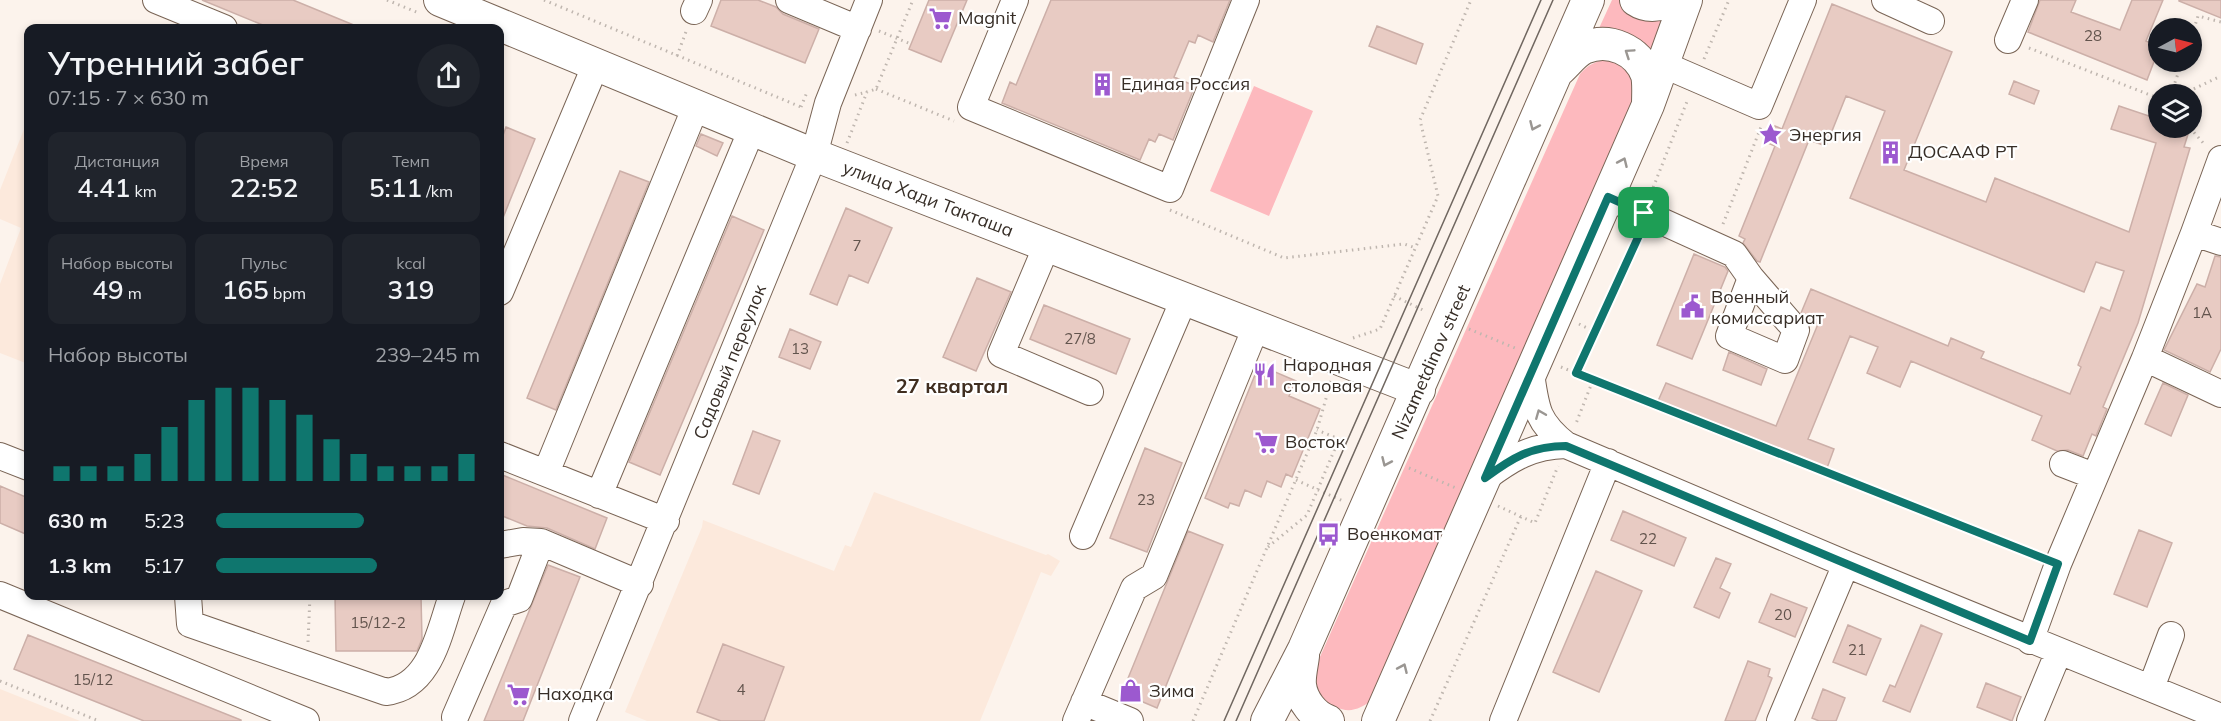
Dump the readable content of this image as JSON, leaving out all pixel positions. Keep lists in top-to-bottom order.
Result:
{
  "streets": {
    "main road": ["улица Хади Такташа", "Nizametdinov street"],
    "street": ["Садовый переулок"]
  },
  "crossings": [
    ["улица Хади Такташа", "Садовый переулок"],
    ["улица Хади Такташа", "Nizametdinov street"]
  ],
  "districts": ["27 квартал"],
  "places": {
    "supermarket": ["Magnit", "Восток", "Находка"],
    "building": ["Единая Россия", "ДОСААФ РТ"],
    "place": ["Энергия"],
    "public building": ["Военный комиссариат"],
    "restaurant": ["Народная столовая"],
    "bus stop": ["Военкомат"],
    "shop": ["Зима"]
  },
  "house_numbers": [
    "28",
    "7",
    "1А",
    "27/8",
    "13",
    "23",
    "22",
    "20",
    "15/12-2",
    "21",
    "15/12",
    "4"
  ],
  "north": "right",
  "page": {
    "heading": ["Утренний забег", "07:15 · 7 × 630 m"],
    "stats": [
      ["Дистанция", "4.41 km"],
      ["Время", "22:52"],
      ["Темп", "5:11 /km"],
      ["Набор высоты", "49 m"],
      ["Пульс", "165 bpm"],
      ["kcal", "319"]
    ],
    "chart": ["Набор высоты", "239–245 m"],
    "list": [
      {
        "name": "630 m",
        "note": "5:23"
      },
      {
        "name": "1.3 km",
        "note": "5:17"
      }
    ]
  }
}
